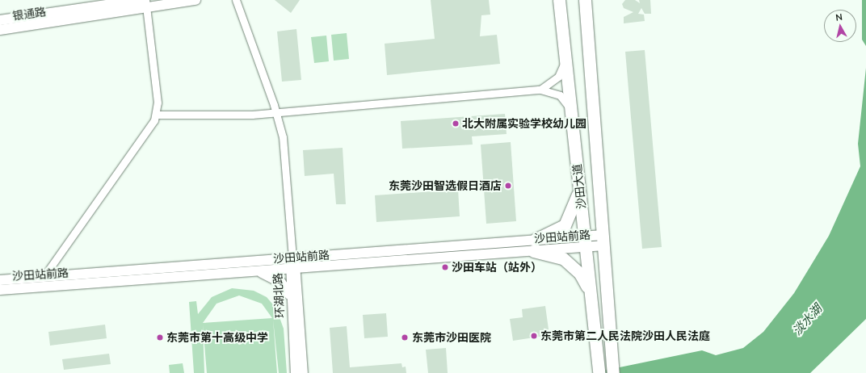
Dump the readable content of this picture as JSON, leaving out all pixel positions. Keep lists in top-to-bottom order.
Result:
{
  "streets": {
    "main road": ["沙田大道"],
    "street": ["银通路", "沙田站前路", "环湖北路"]
  },
  "crossings": [
    ["沙田大道", "沙田站前路"],
    ["沙田站前路", "环湖北路"]
  ],
  "water": ["淡水湖"],
  "places": [
    "北大附属实验学校幼儿园",
    "东莞沙田智选假日酒店",
    "沙田车站（站外）",
    "东莞市第二人民法院沙田人民法庭",
    "东莞市第十高级中学",
    "东莞市沙田医院"
  ],
  "north": "top"
}
